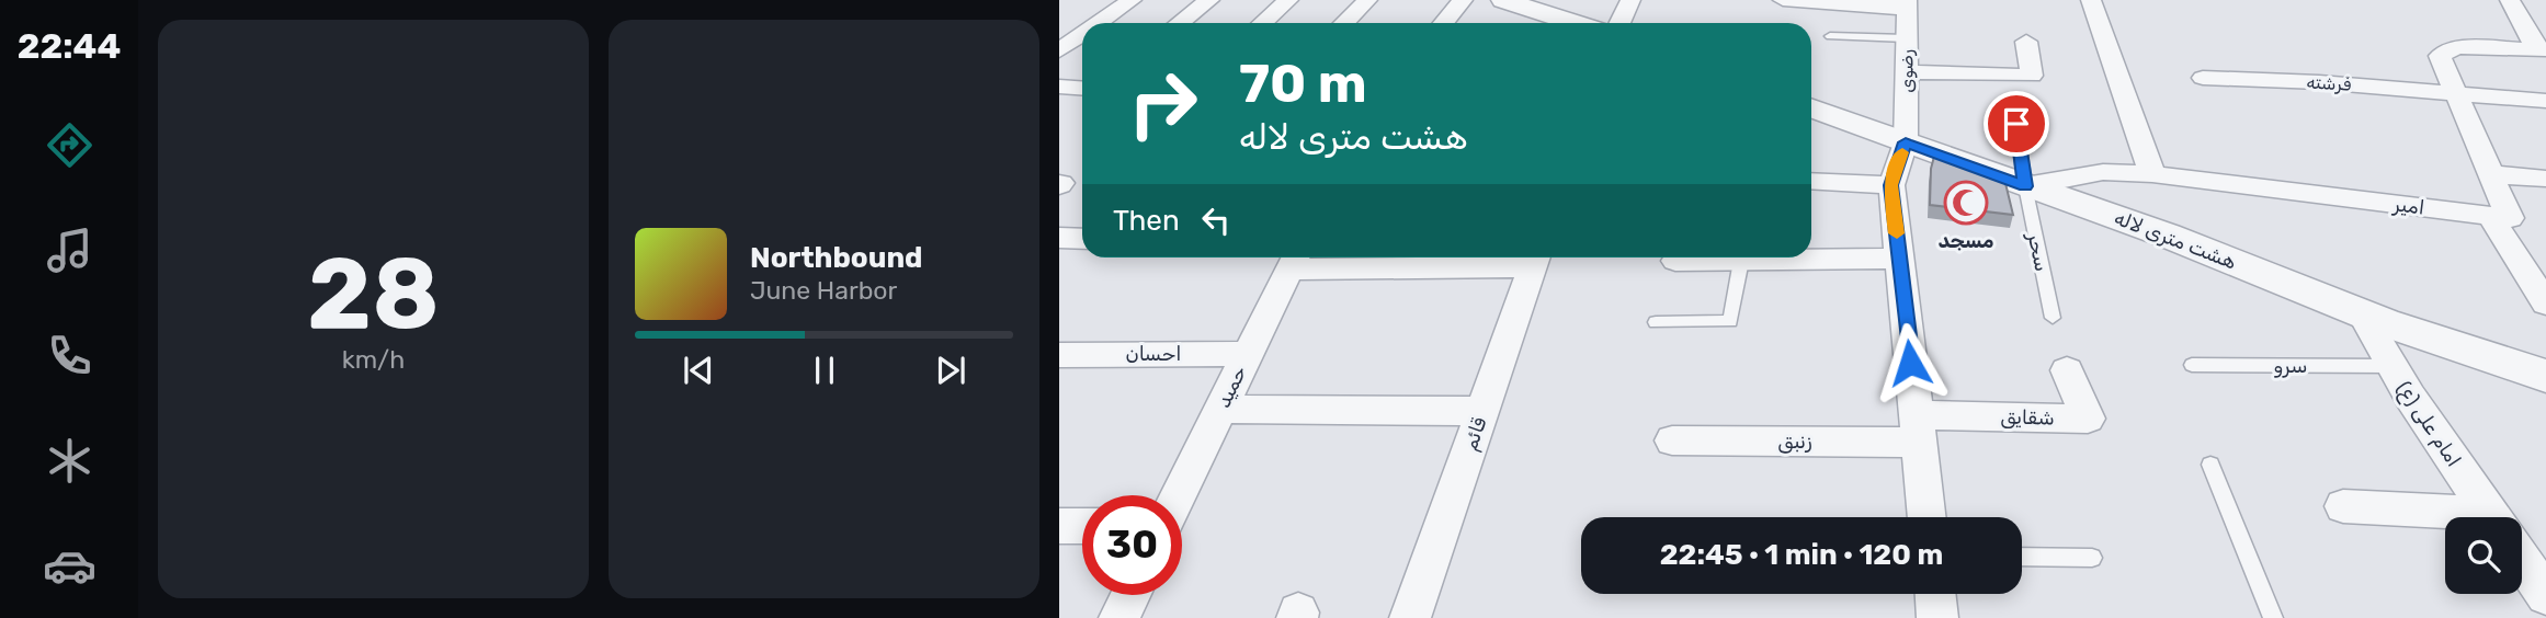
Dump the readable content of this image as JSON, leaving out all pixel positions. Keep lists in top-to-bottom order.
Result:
{
  "streets": {
    "street": [
      "رضوی",
      "فرشته",
      "امیر",
      "هشت متری لاله",
      "احسان",
      "حمید",
      "شقایق",
      "امام علی (ع)",
      "قائم",
      "زنبق"
    ],
    "lane": ["سحر", "سرو"]
  },
  "crossings": [
    ["رضوی", "هشت متری لاله"],
    ["امیر", "هشت متری لاله"],
    ["امیر", "سحر"],
    ["هشت متری لاله", "سحر"],
    ["هشت متری لاله", "امام علی (ع)"],
    ["احسان", "حمید"],
    ["سرو", "امام علی (ع)"],
    ["شقایق", "زنبق"]
  ],
  "places": {
    "mosque": ["مسجد"]
  },
  "page": {
    "tabs": "22:44",
    "tile": ["28", "km/h"],
    "turn": ["70 m", "هشت متری لاله"],
    "then": "Then",
    "song": ["Northbound", "June Harbor"],
    "limit": "30",
    "trip": "22:45 · 1 min · 120 m"
  }
}
